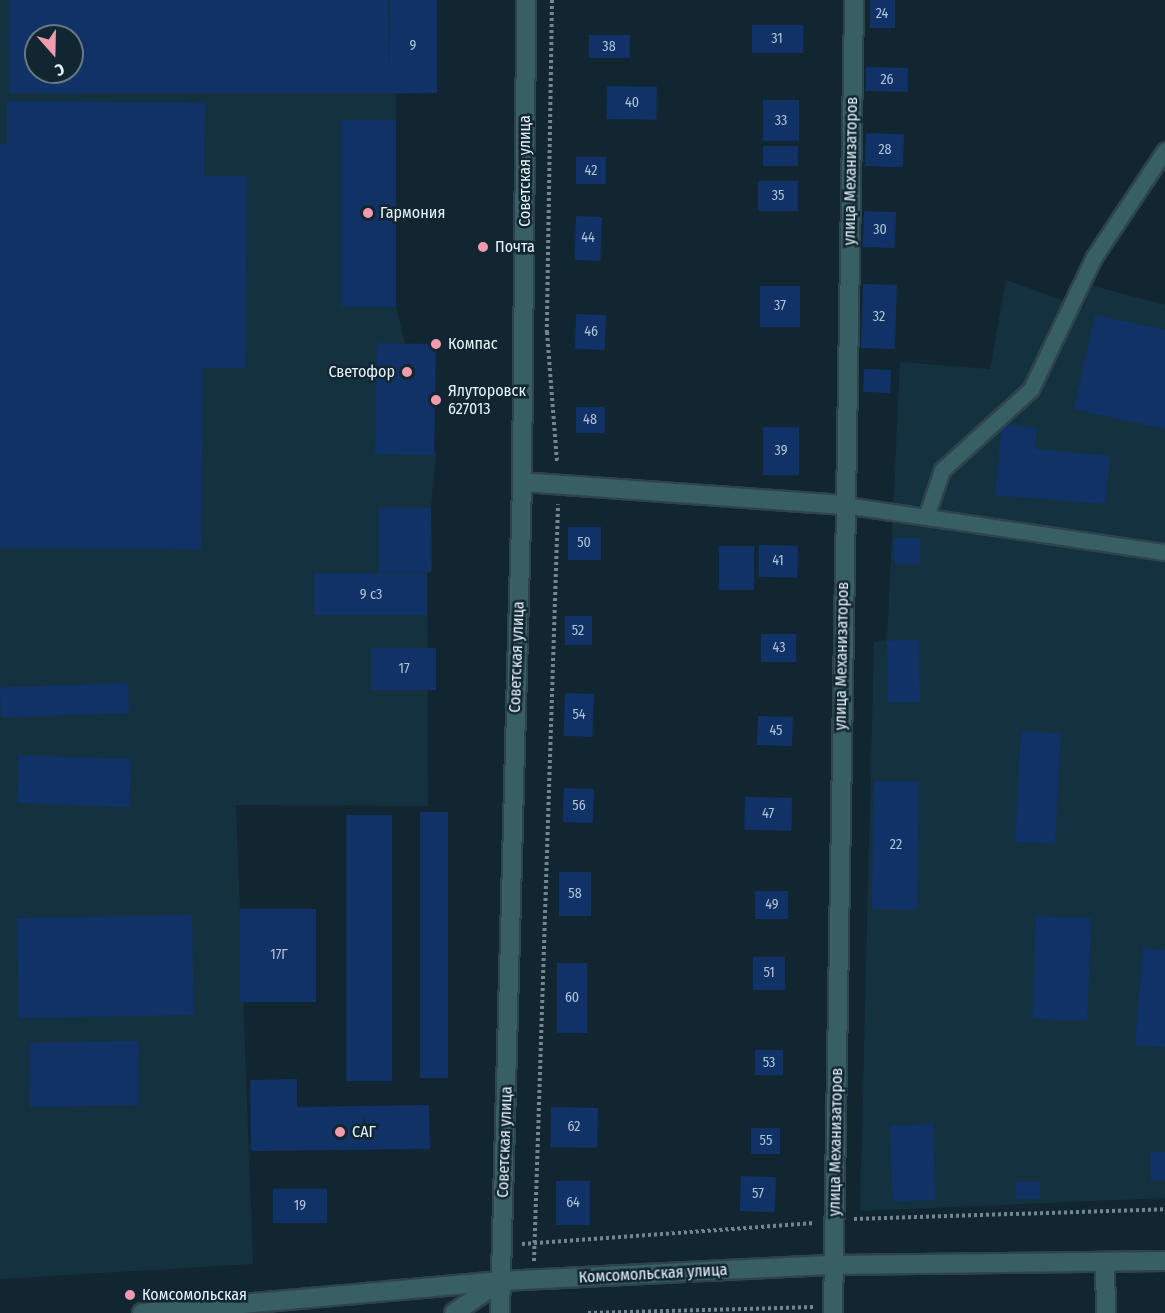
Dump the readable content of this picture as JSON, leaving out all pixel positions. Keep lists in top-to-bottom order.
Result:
{
  "streets": {
    "street": ["Советская улица", "улица Механизаторов", "Комсомольская улица"]
  },
  "crossings": [
    ["Советская улица", "Комсомольская улица"],
    ["улица Механизаторов", "Комсомольская улица"]
  ],
  "places": [
    "Гармония",
    "Почта",
    "Компас",
    "Светофор",
    "Ялуторовск 627013",
    "САГ",
    "Комсомольская"
  ],
  "house_numbers": [
    "24",
    "31",
    "9",
    "38",
    "26",
    "40",
    "33",
    "28",
    "42",
    "35",
    "30",
    "44",
    "37",
    "32",
    "46",
    "48",
    "39",
    "50",
    "41",
    "9 с3",
    "52",
    "43",
    "17",
    "54",
    "45",
    "56",
    "47",
    "22",
    "58",
    "49",
    "17Г",
    "51",
    "60",
    "53",
    "62",
    "55",
    "57",
    "64",
    "19"
  ],
  "north": "bottom"
}
